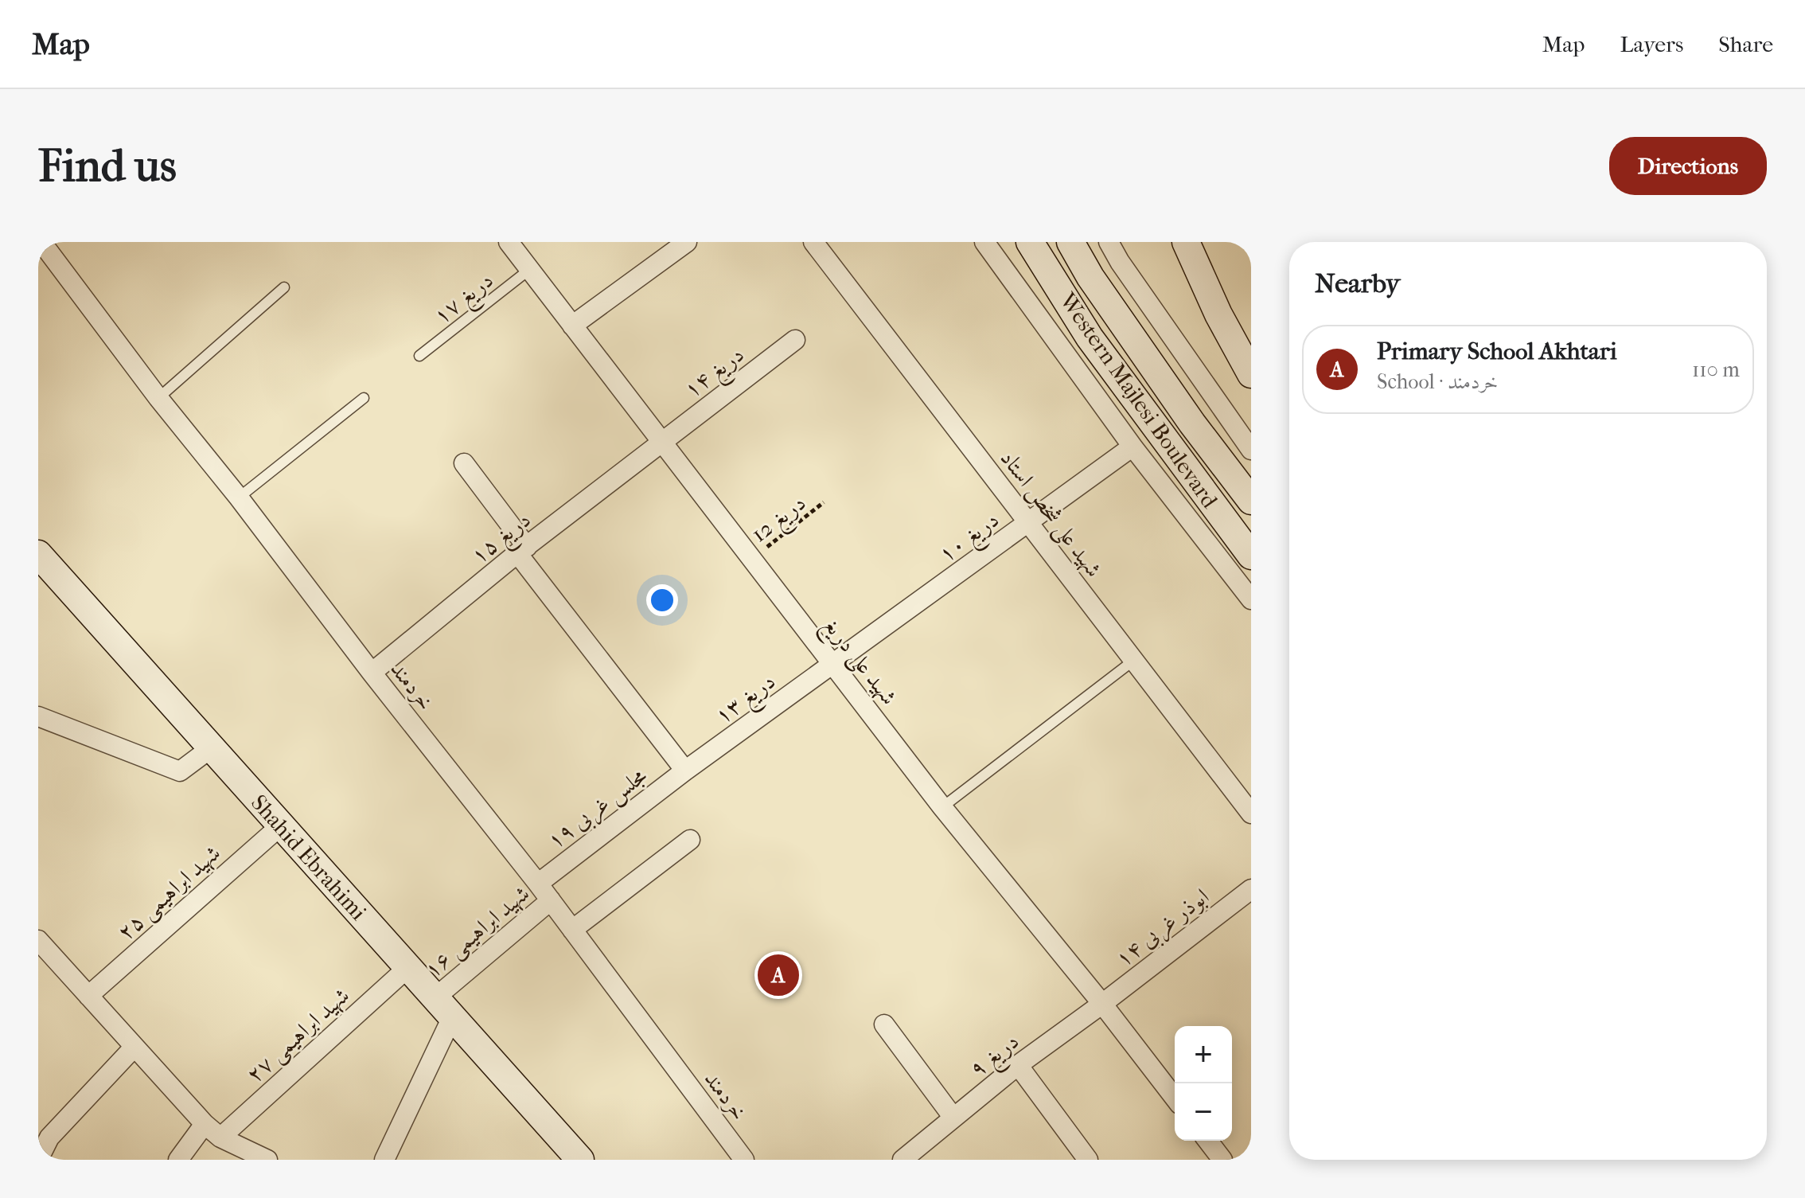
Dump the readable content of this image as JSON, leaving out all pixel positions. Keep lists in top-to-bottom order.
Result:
{
  "streets": {
    "street": [
      "دریغ ۱۴",
      "Western Majlesi Boulevard",
      "شهید علی شخص استاد",
      "دریغ ۱۰",
      "دریغ ۱۵",
      "شهید علی دریغ",
      "خردمند",
      "دریغ ۱۳",
      "مجلس غربی ۱۹",
      "Shahid Ebrahimi",
      "شهید ابراهیمی ۲۵",
      "ابوذر غربی ۱۴",
      "شهید ابراهیمی ۱۶",
      "شهید ابراهیمی ۲۷",
      "دریغ ۹"
    ],
    "lane": ["دریغ ۱۷"],
    "path": ["دریغ 12"]
  },
  "crossings": [
    ["دریغ ۱۷", "شهید علی دریغ"],
    ["دریغ ۱۴", "دریغ ۱۵"],
    ["دریغ ۱۴", "شهید علی دریغ"],
    ["شهید علی شخص استاد", "دریغ ۱۰"],
    ["دریغ 12", "شهید علی دریغ"],
    ["دریغ ۱۰", "شهید علی دریغ"],
    ["دریغ ۱۰", "دریغ ۱۳"],
    ["دریغ ۱۵", "شهید علی دریغ"],
    ["دریغ ۱۵", "خردمند"],
    ["شهید علی دریغ", "دریغ ۱۳"],
    ["شهید علی دریغ", "ابوذر غربی ۱۴"],
    ["شهید علی دریغ", "دریغ ۹"],
    ["خردمند", "مجلس غربی ۱۹"],
    ["خردمند", "شهید ابراهیمی ۱۶"],
    ["دریغ ۱۳", "مجلس غربی ۱۹"],
    ["Shahid Ebrahimi", "شهید ابراهیمی ۲۵"],
    ["Shahid Ebrahimi", "شهید ابراهیمی ۱۶"],
    ["Shahid Ebrahimi", "شهید ابراهیمی ۲۷"],
    ["ابوذر غربی ۱۴", "دریغ ۹"]
  ],
  "page": {
    "header": "Map",
    "nav": ["Map", "Layers", "Share"],
    "buttons": "Directions",
    "title": "Find us",
    "heading": "Nearby",
    "list": [
      {
        "mark": "A",
        "name": "Primary School Akhtari",
        "note": "School · خردمند",
        "value": "110 m"
      }
    ],
    "pins": "A",
    "map_buttons": ["+", "−"]
  }
}
